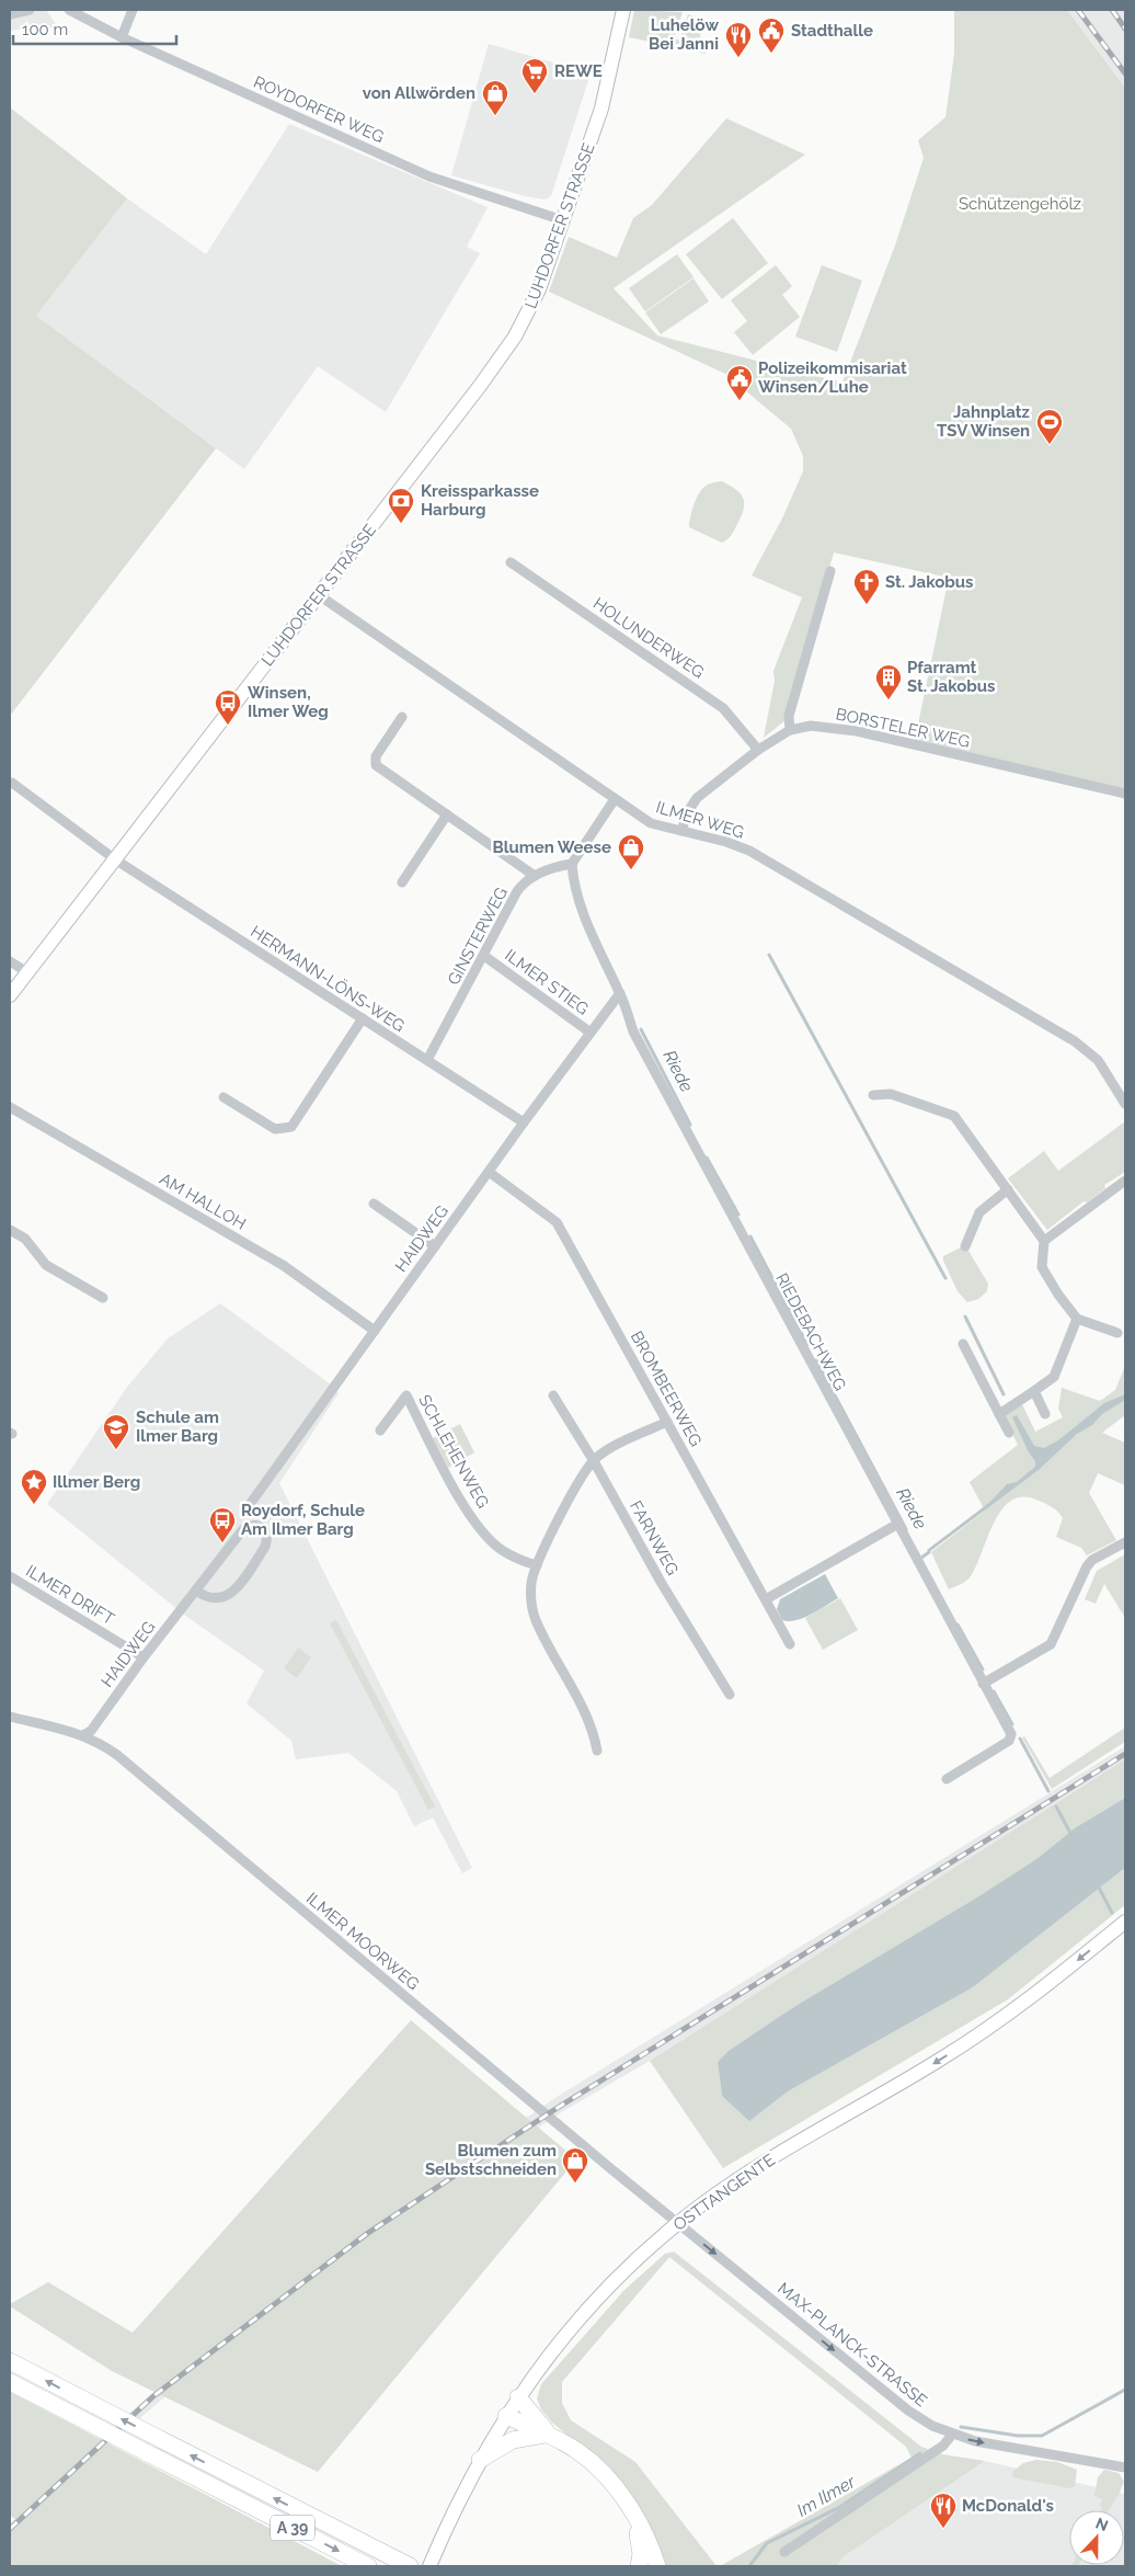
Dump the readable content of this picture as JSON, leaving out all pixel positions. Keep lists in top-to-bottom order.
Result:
{
  "streets": {
    "highway": ["A 39"],
    "main road": ["LUHDORFER STRASSE", "OSTTANGENTE"],
    "street": [
      "ROYDORFER WEG",
      "HOLUNDERWEG",
      "BORSTELER WEG",
      "ILMER WEG",
      "GINSTERWEG",
      "HERMANN-LÖNS-WEG",
      "ILMER STIEG",
      "AM HALLOH",
      "HAIDWEG",
      "RIEDEBACHWEG",
      "BROMBEERWEG",
      "SCHLEHENWEG",
      "FARNWEG",
      "ILMER DRIFT",
      "ILMER MOORWEG",
      "MAX-PLANCK-STRASSE"
    ]
  },
  "crossings": [
    ["ROYDORFER WEG", "LUHDORFER STRASSE"],
    ["LUHDORFER STRASSE", "ILMER WEG"],
    ["LUHDORFER STRASSE", "HERMANN-LÖNS-WEG"],
    ["HOLUNDERWEG", "BORSTELER WEG"],
    ["BORSTELER WEG", "ILMER WEG"],
    ["GINSTERWEG", "HERMANN-LÖNS-WEG"],
    ["GINSTERWEG", "ILMER STIEG"],
    ["GINSTERWEG", "RIEDEBACHWEG"],
    ["HERMANN-LÖNS-WEG", "HAIDWEG"],
    ["ILMER STIEG", "HAIDWEG"],
    ["AM HALLOH", "HAIDWEG"],
    ["HAIDWEG", "RIEDEBACHWEG"],
    ["HAIDWEG", "BROMBEERWEG"],
    ["HAIDWEG", "ILMER DRIFT"],
    ["HAIDWEG", "ILMER MOORWEG"],
    ["ILMER MOORWEG", "OSTTANGENTE"],
    ["ILMER MOORWEG", "MAX-PLANCK-STRASSE"],
    ["OSTTANGENTE", "MAX-PLANCK-STRASSE"]
  ],
  "one_way": ["OSTTANGENTE", "MAX-PLANCK-STRASSE"],
  "water": ["Riede", "Im Ilmer"],
  "parks": ["Schützengehölz"],
  "places": {
    "public building": ["Stadthalle", "Polizeikommisariat Winsen/Luhe"],
    "restaurant": ["Luhelöw Bei Janni", "McDonald's"],
    "supermarket": ["REWE"],
    "shop": ["von Allwörden", "Blumen Weese", "Blumen zum Selbstschneiden"],
    "sports": ["Jahnplatz TSV Winsen"],
    "bank": ["Kreissparkasse Harburg"],
    "church": ["St. Jakobus"],
    "building": ["Pfarramt St. Jakobus"],
    "bus stop": ["Winsen, Ilmer Weg", "Roydorf, Schule Am Ilmer Barg"],
    "school or university": ["Schule am Ilmer Barg"],
    "place": ["Illmer Berg"]
  },
  "scale_bar": "100 m",
  "north": "top"
}
